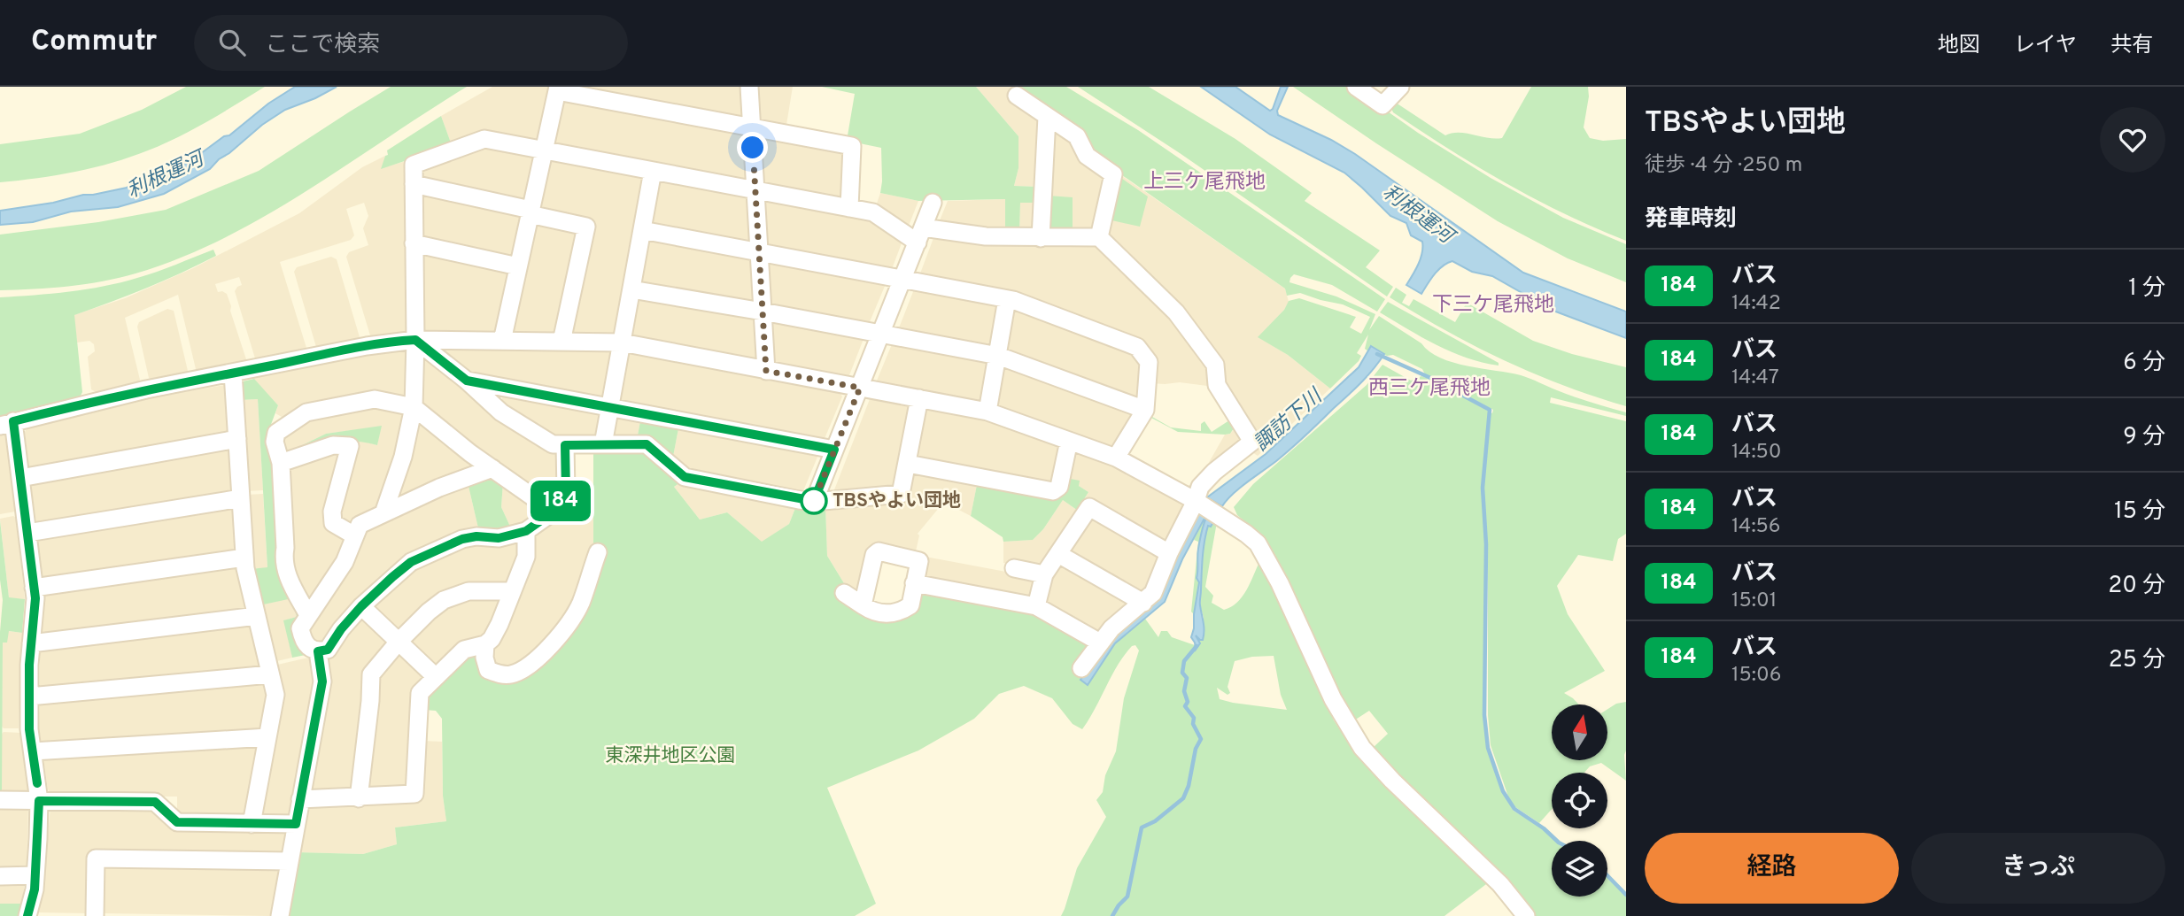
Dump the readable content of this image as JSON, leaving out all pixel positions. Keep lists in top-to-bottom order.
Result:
{
  "districts": ["上三ケ尾飛地", "下三ケ尾飛地", "西三ケ尾飛地"],
  "water": ["利根運河", "諏訪下川"],
  "parks": ["東深井地区公園"],
  "places": ["TBSやよい団地"],
  "lines": ["bus line 184"],
  "north": "top",
  "page": {
    "header": "Commutr",
    "search": "ここで検索",
    "nav": ["地図", "レイヤ", "共有"],
    "on_map": "184",
    "heading": [
      ["TBSやよい団地", "徒歩 · 4 分 · 250 m"],
      "発車時刻"
    ],
    "list": [
      {
        "mark": "184",
        "name": "バス",
        "note": "14:42",
        "value": "1 分"
      },
      {
        "mark": "184",
        "name": "バス",
        "note": "14:47",
        "value": "6 分"
      },
      {
        "mark": "184",
        "name": "バス",
        "note": "14:50",
        "value": "9 分"
      },
      {
        "mark": "184",
        "name": "バス",
        "note": "14:56",
        "value": "15 分"
      },
      {
        "mark": "184",
        "name": "バス",
        "note": "15:01",
        "value": "20 分"
      },
      {
        "mark": "184",
        "name": "バス",
        "note": "15:06",
        "value": "25 分"
      }
    ],
    "buttons": ["経路", "きっぷ"]
  }
}
